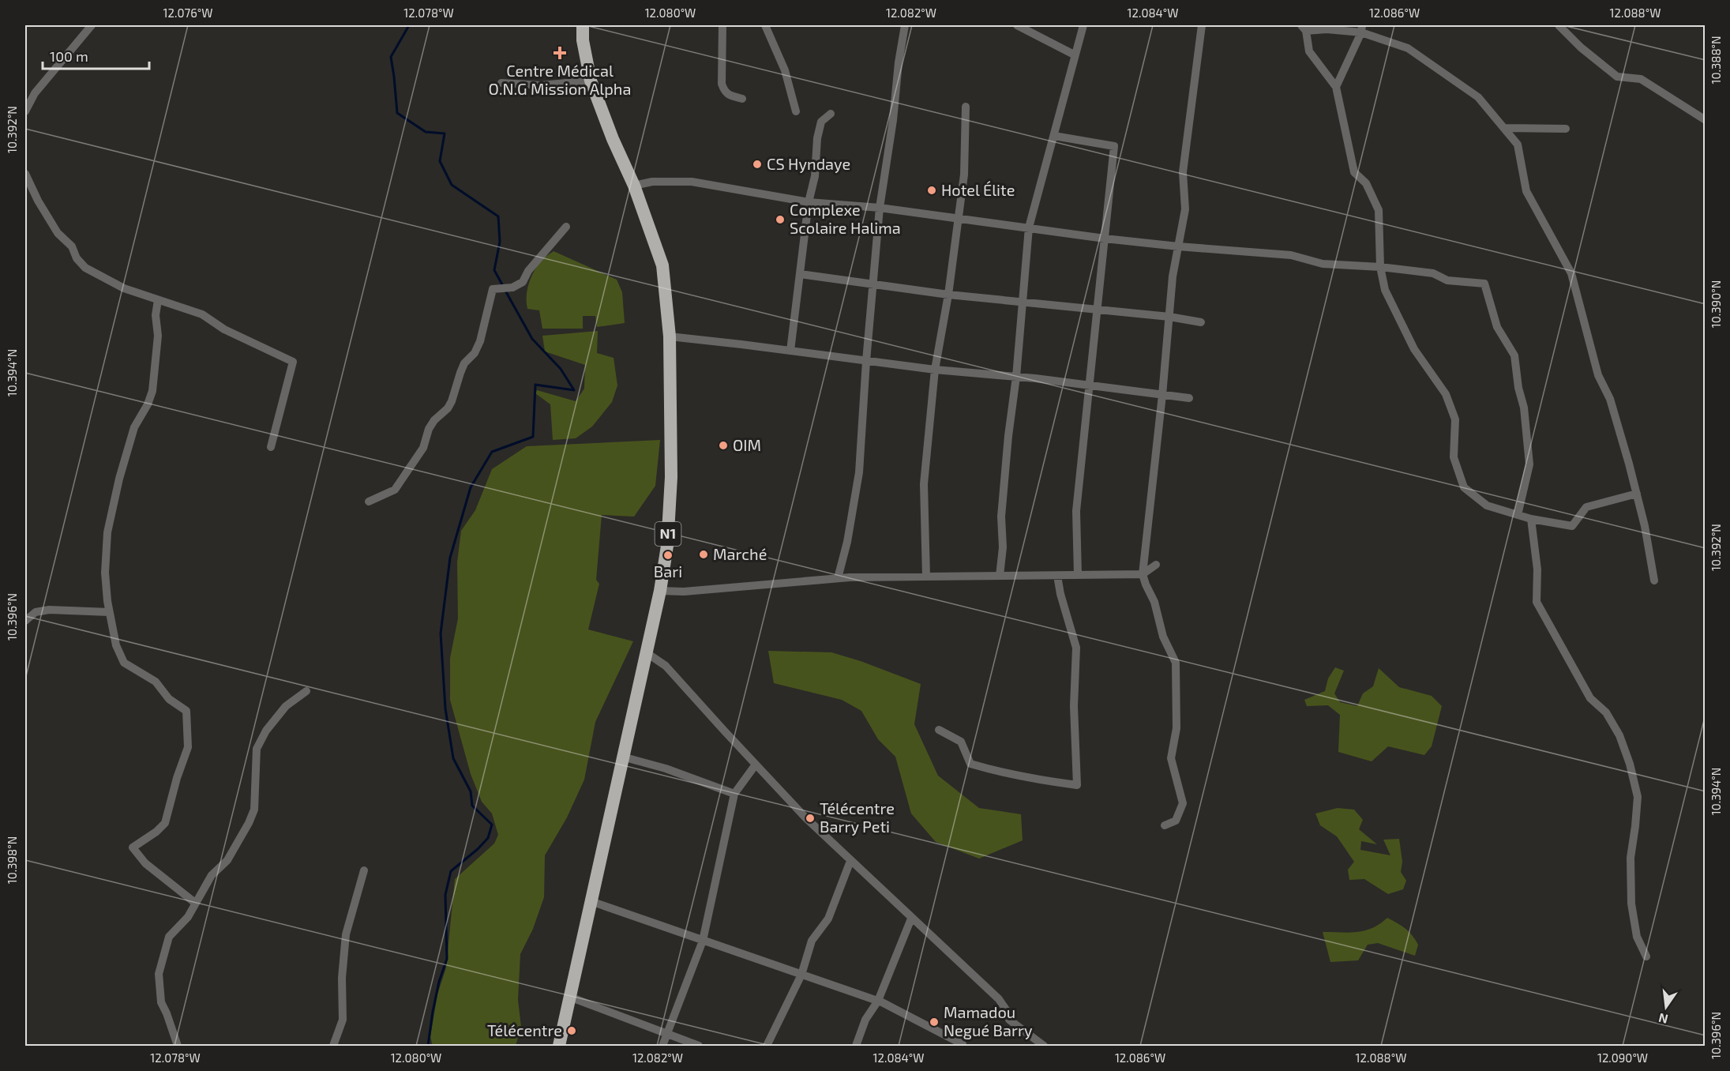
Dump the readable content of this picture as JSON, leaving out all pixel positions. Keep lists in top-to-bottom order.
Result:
{
  "streets": {
    "highway": ["N1"]
  },
  "places": {
    "health": ["Centre Médical O.N.G Mission Alpha"],
    "other": [
      "CS Hyndaye",
      "Hotel Élite",
      "Complexe Scolaire Halima",
      "OIM",
      "Marché",
      "Bari",
      "Télécentre Barry Peti",
      "Mamadou Negué Barry",
      "Télécentre"
    ]
  },
  "scale_bar": "100 m",
  "north": "bottom",
  "coordinates": [
    "12.076°W",
    "12.078°W",
    "12.080°W",
    "12.082°W",
    "12.084°W",
    "12.086°W",
    "12.088°W",
    "10.388°N",
    "10.392°N",
    "10.390°N",
    "10.394°N",
    "10.396°N",
    "10.398°N",
    "12.090°W"
  ]
}
